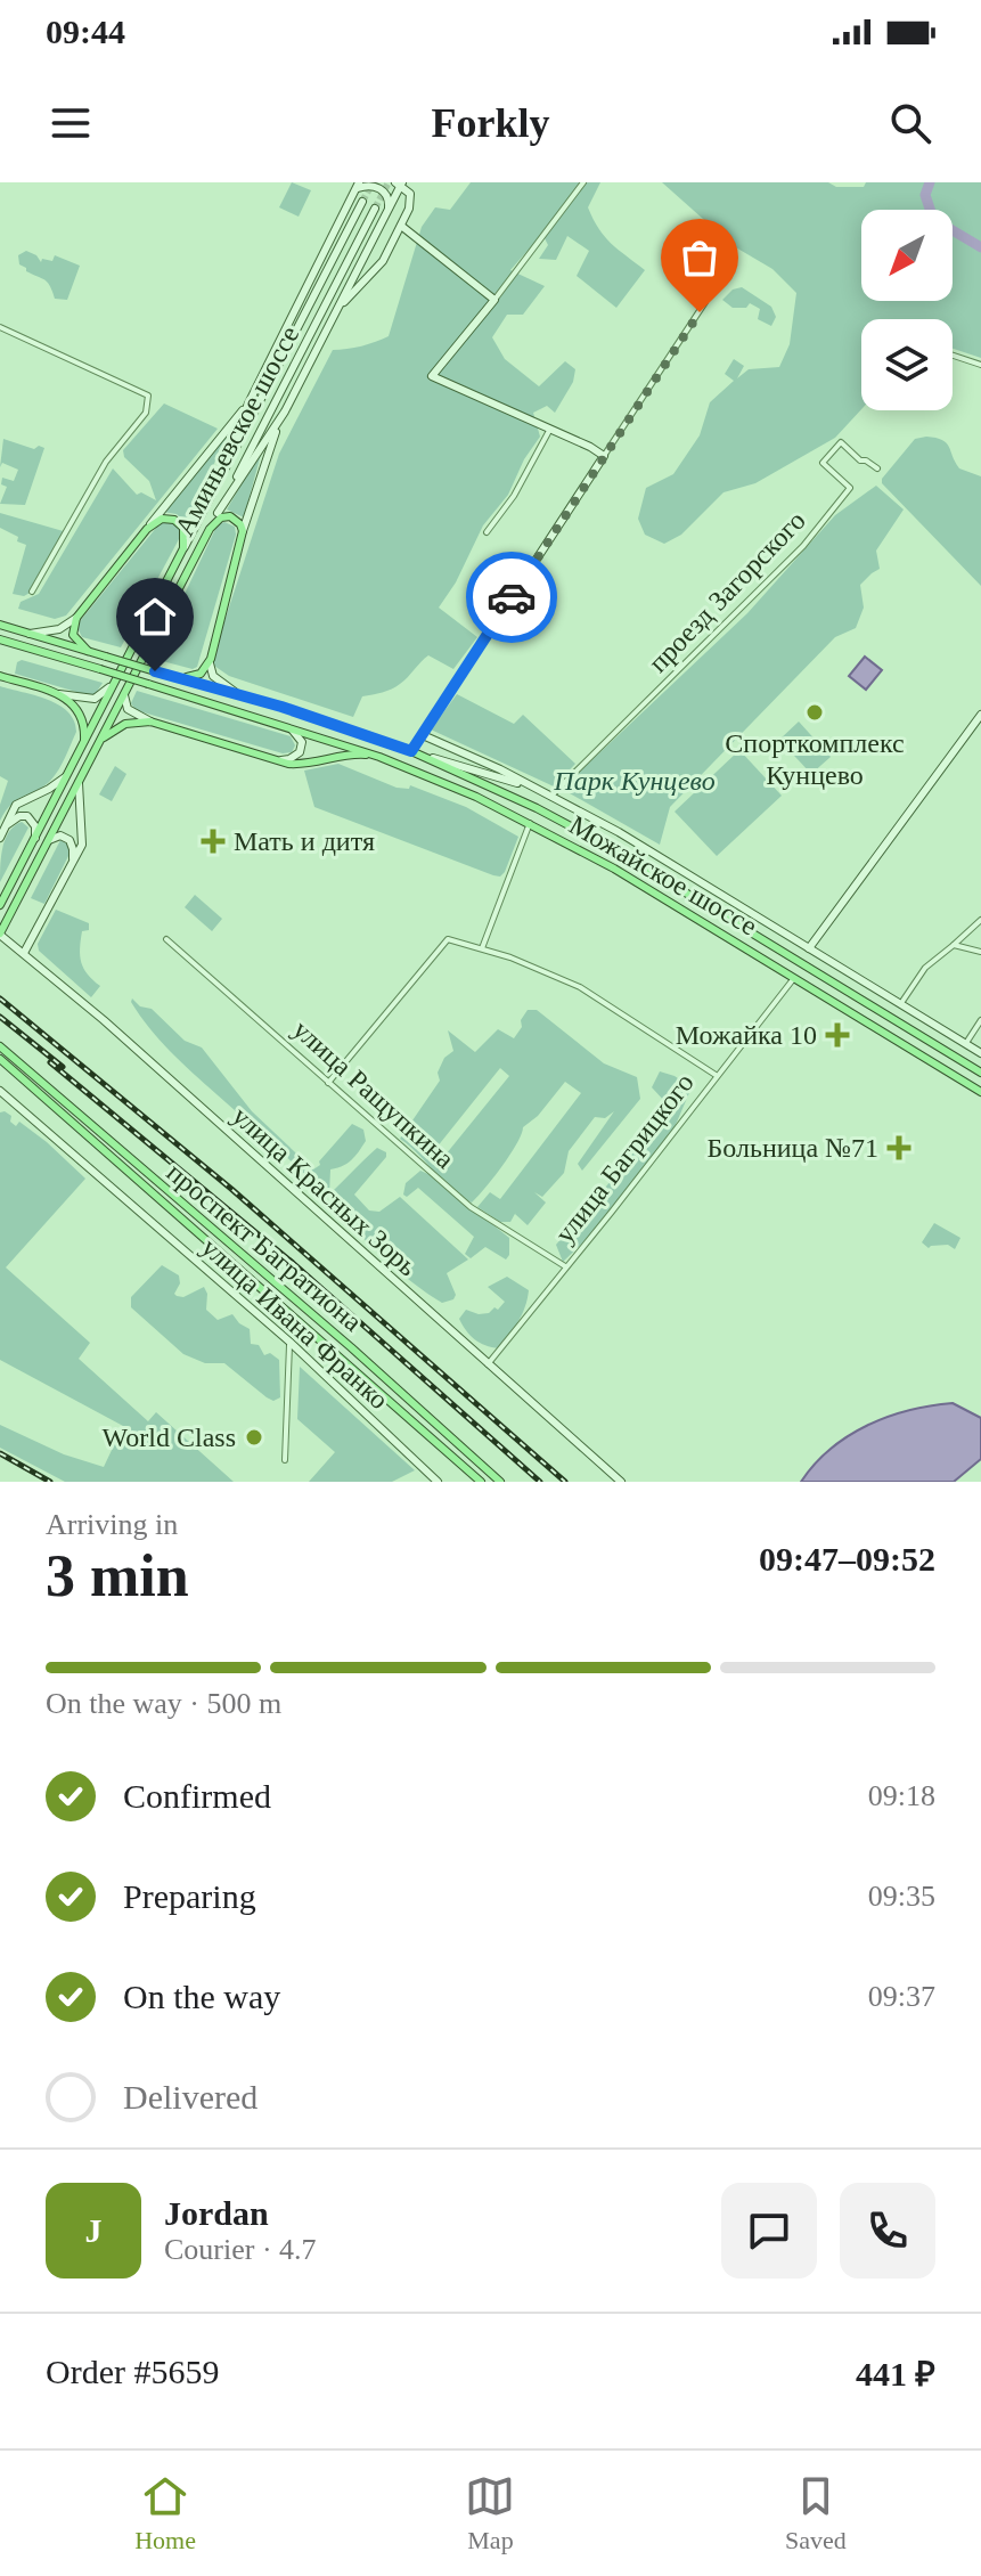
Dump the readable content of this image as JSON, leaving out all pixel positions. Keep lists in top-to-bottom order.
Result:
{
  "streets": {
    "main road": ["Аминьевское шоссе", "Можайское шоссе", "проспект Багратиона"],
    "street": [
      "проезд Загорского",
      "улица Ращупкина",
      "улица Багрицкого",
      "улица Красных Зорь",
      "улица Ивана Франко"
    ]
  },
  "crossings": [
    ["Аминьевское шоссе", "улица Красных Зорь"],
    ["Можайское шоссе", "улица Багрицкого"],
    ["улица Ращупкина", "улица Багрицкого"],
    ["улица Багрицкого", "улица Красных Зорь"]
  ],
  "parks": ["Парк Кунцево"],
  "places": {
    "other": ["Спорткомплекс Кунцево", "World Class"],
    "health": ["Мать и дитя", "Можайка 10", "Больница №71"]
  },
  "north": "bottom left",
  "page": {
    "status": "09:44",
    "header": "Forkly",
    "heading": ["3 min", "Arriving in", "09:47–09:52"],
    "panel": [
      "Jordan",
      "Courier · 4.7",
      "Order #5659",
      "441 ₽"
    ],
    "bar": "On the way · 500 m",
    "list": [
      ["Confirmed", "09:18"],
      ["Preparing", "09:35"],
      ["On the way", "09:37"],
      "Delivered"
    ],
    "round": "J",
    "tabs": ["Home", "Map", "Saved"]
  }
}
